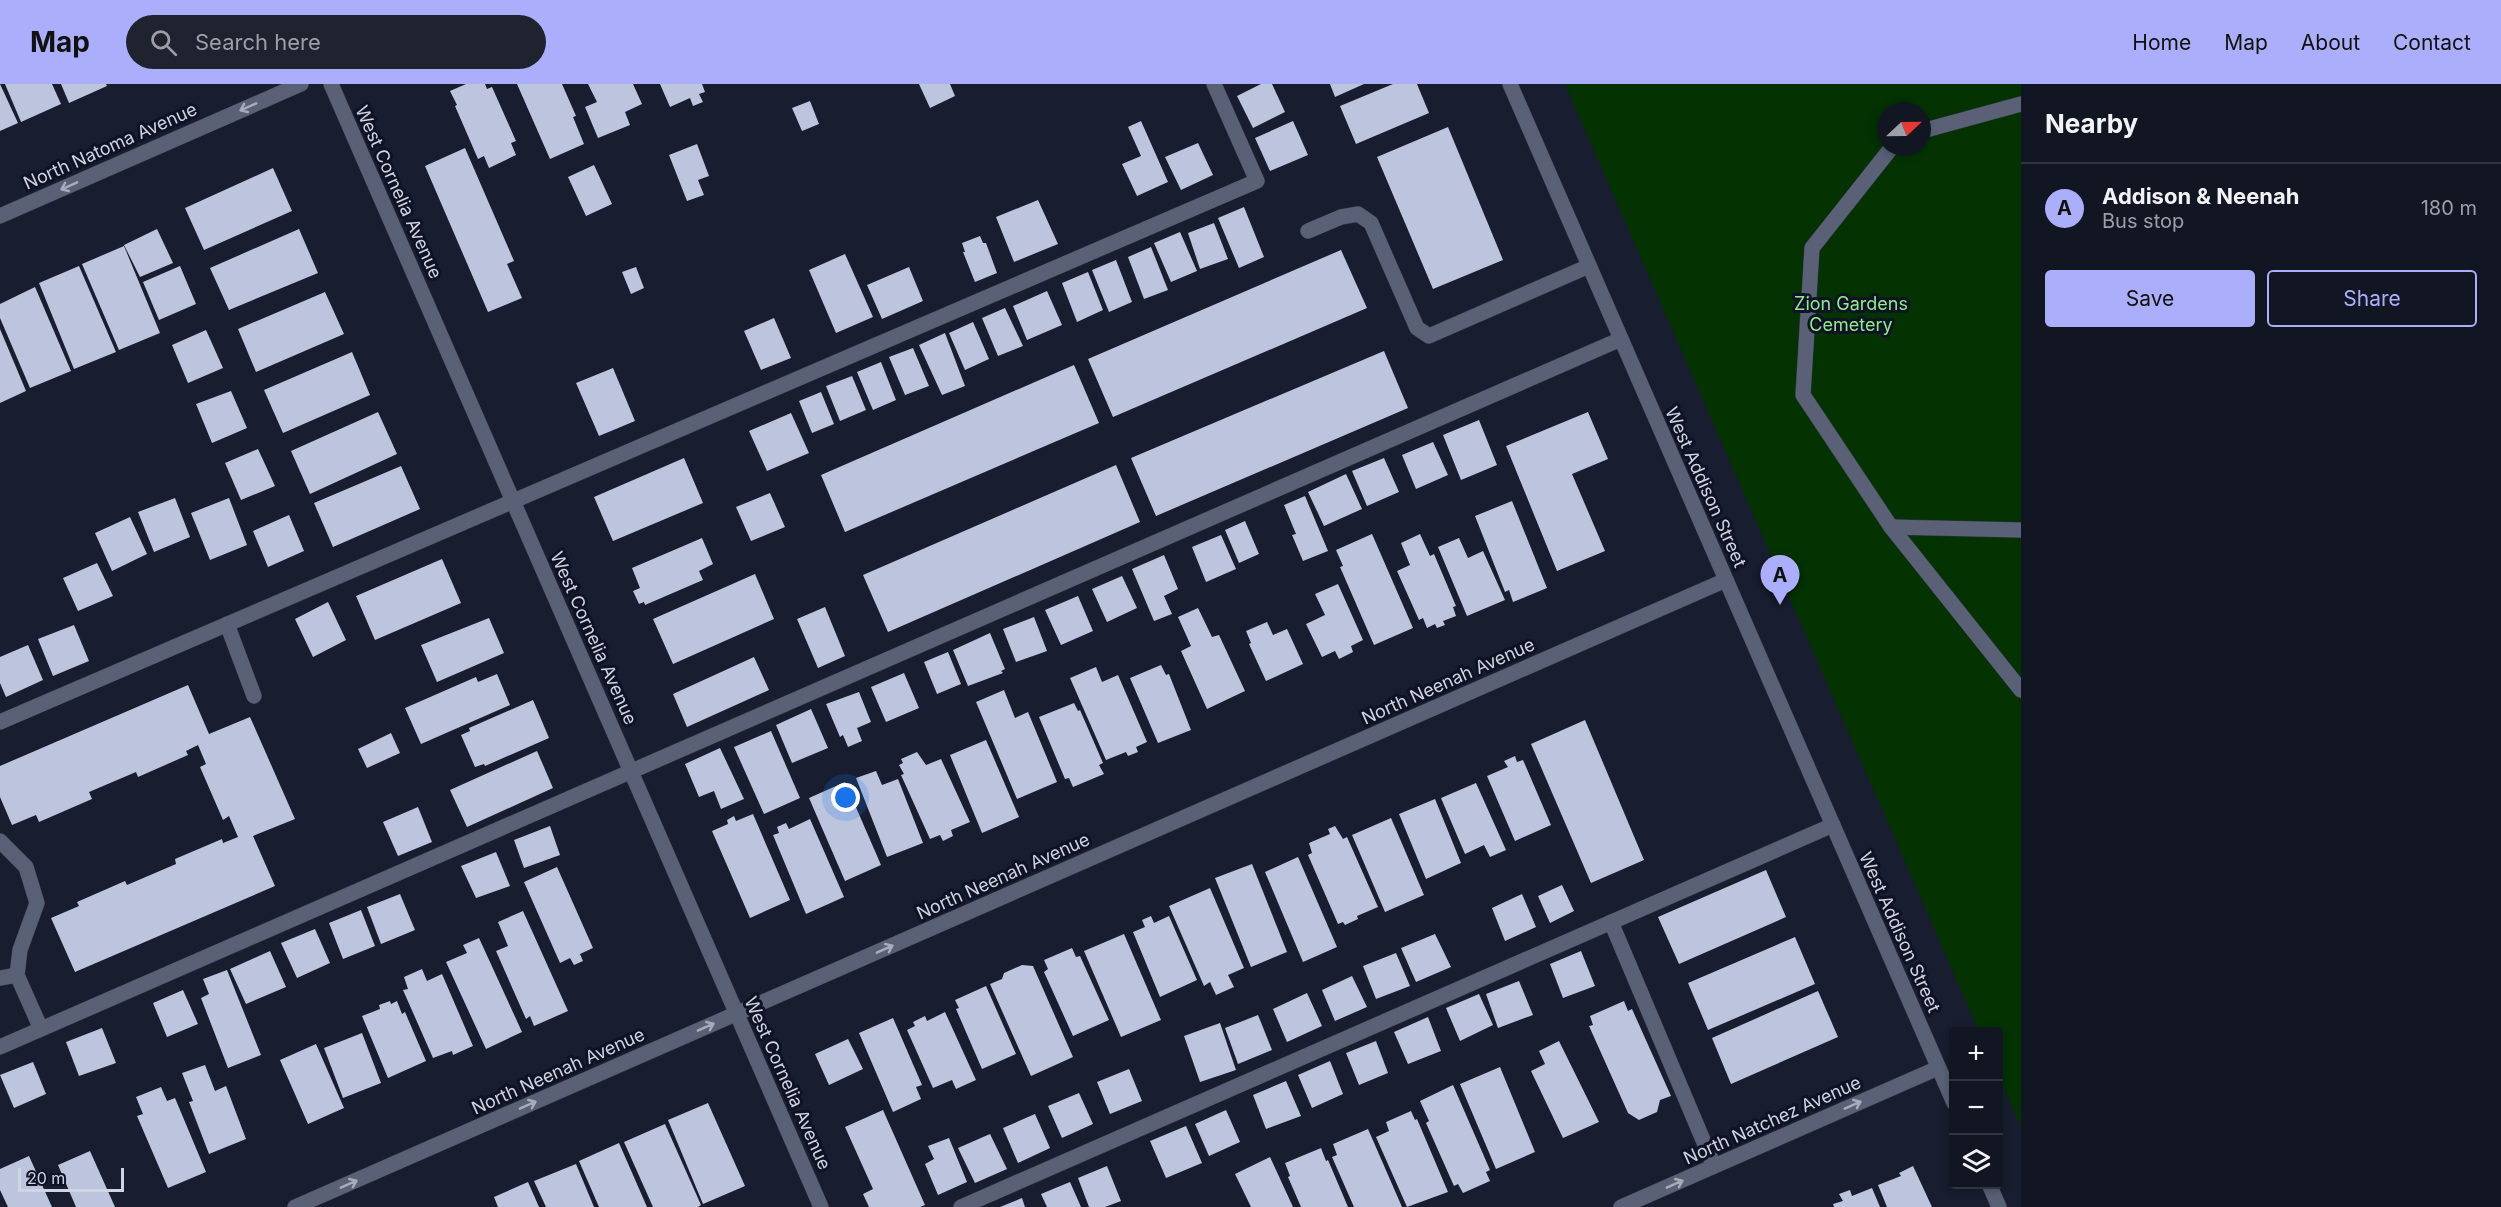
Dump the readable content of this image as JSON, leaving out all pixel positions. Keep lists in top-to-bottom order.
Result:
{
  "streets": {
    "street": [
      "North Natoma Avenue",
      "West Cornelia Avenue",
      "West Addison Street",
      "North Neenah Avenue",
      "North Natchez Avenue"
    ]
  },
  "crossings": [
    ["West Cornelia Avenue", "North Neenah Avenue"],
    ["West Addison Street", "North Neenah Avenue"],
    ["West Addison Street", "North Natchez Avenue"]
  ],
  "one_way": ["North Natoma Avenue", "North Neenah Avenue", "North Natchez Avenue"],
  "parks": ["Zion Gardens Cemetery"],
  "scale_bar": "20 m",
  "north": "right",
  "page": {
    "header": "Map",
    "search": "Search here",
    "nav": [
      "Home",
      "Map",
      "About",
      "Contact"
    ],
    "heading": "Nearby",
    "list": [
      {
        "mark": "A",
        "name": "Addison & Neenah",
        "note": "Bus stop",
        "value": "180 m"
      }
    ],
    "buttons": ["Save", "Share"],
    "pins": "A",
    "map_buttons": ["+", "−"],
    "scale": "20 m"
  }
}
